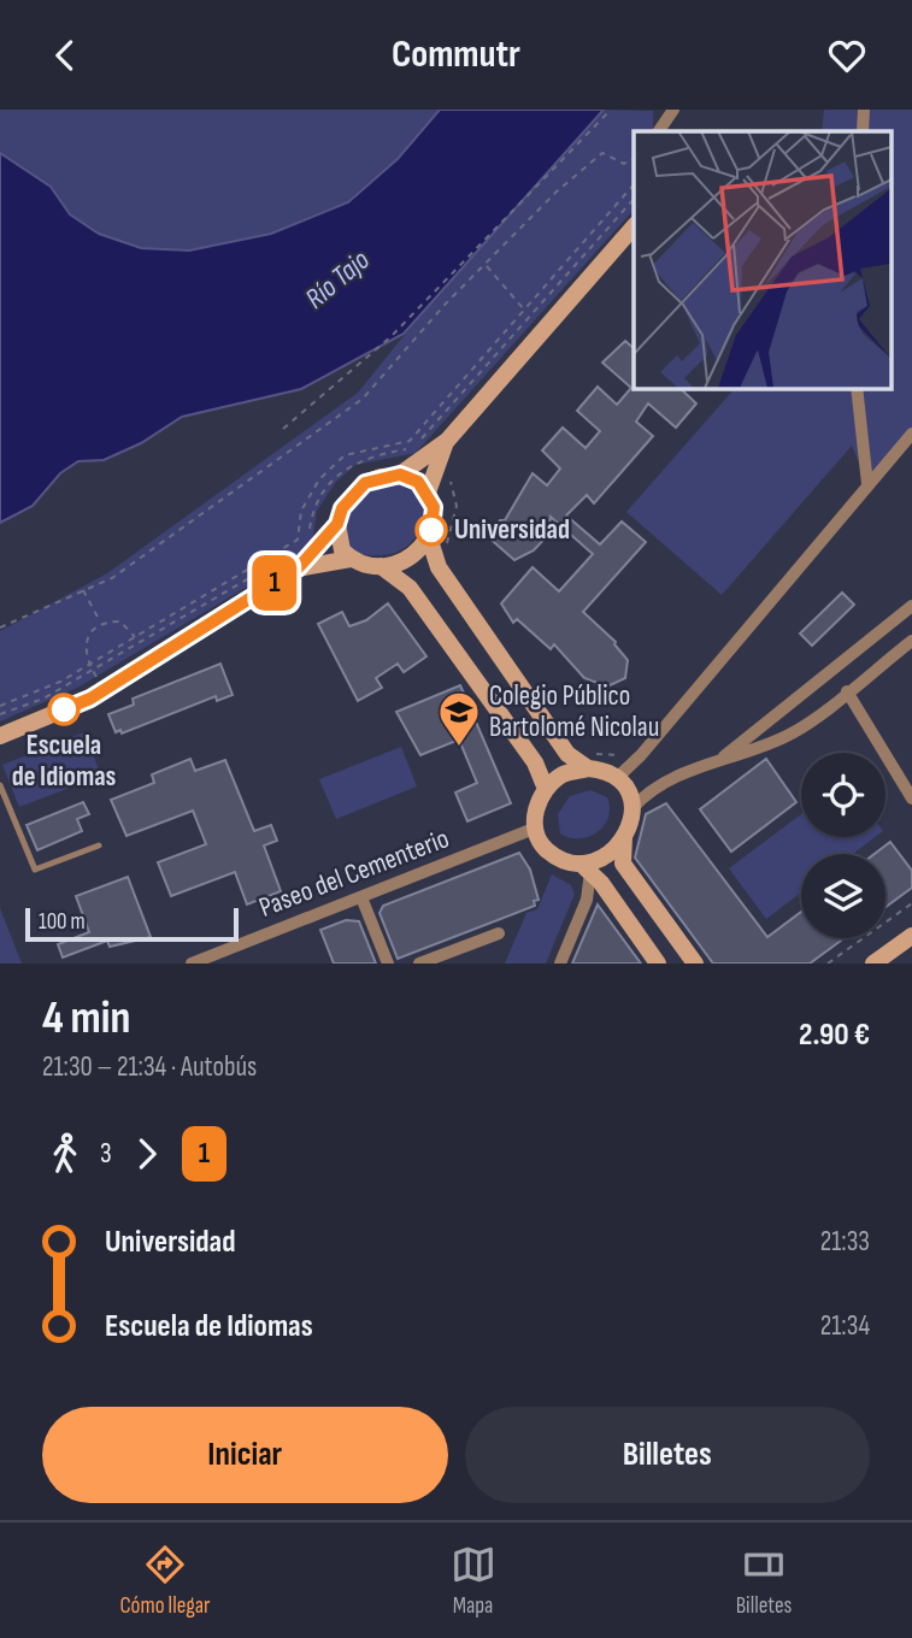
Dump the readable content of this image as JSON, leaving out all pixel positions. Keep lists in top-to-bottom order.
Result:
{
  "streets": {
    "street": ["Paseo del Cementerio"]
  },
  "water": ["Río Tajo"],
  "places": {
    "other": ["Universidad", "Escuela de Idiomas"],
    "school or university": ["Colegio Público Bartolomé Nicolau"]
  },
  "lines": ["bus line 1"],
  "scale_bar": "100 m",
  "page": {
    "header": "Commutr",
    "on_map": "1",
    "scale": "100 m",
    "heading": ["4 min", "21:30 – 21:34 · Autobús", "2.90 €"],
    "legs": ["3", "1"],
    "list": [
      {
        "name": "Universidad",
        "value": "21:33"
      },
      {
        "name": "Escuela de Idiomas",
        "value": "21:34"
      }
    ],
    "buttons": ["Iniciar", "Billetes"],
    "tabs": ["Cómo llegar", "Mapa", "Billetes"]
  }
}
